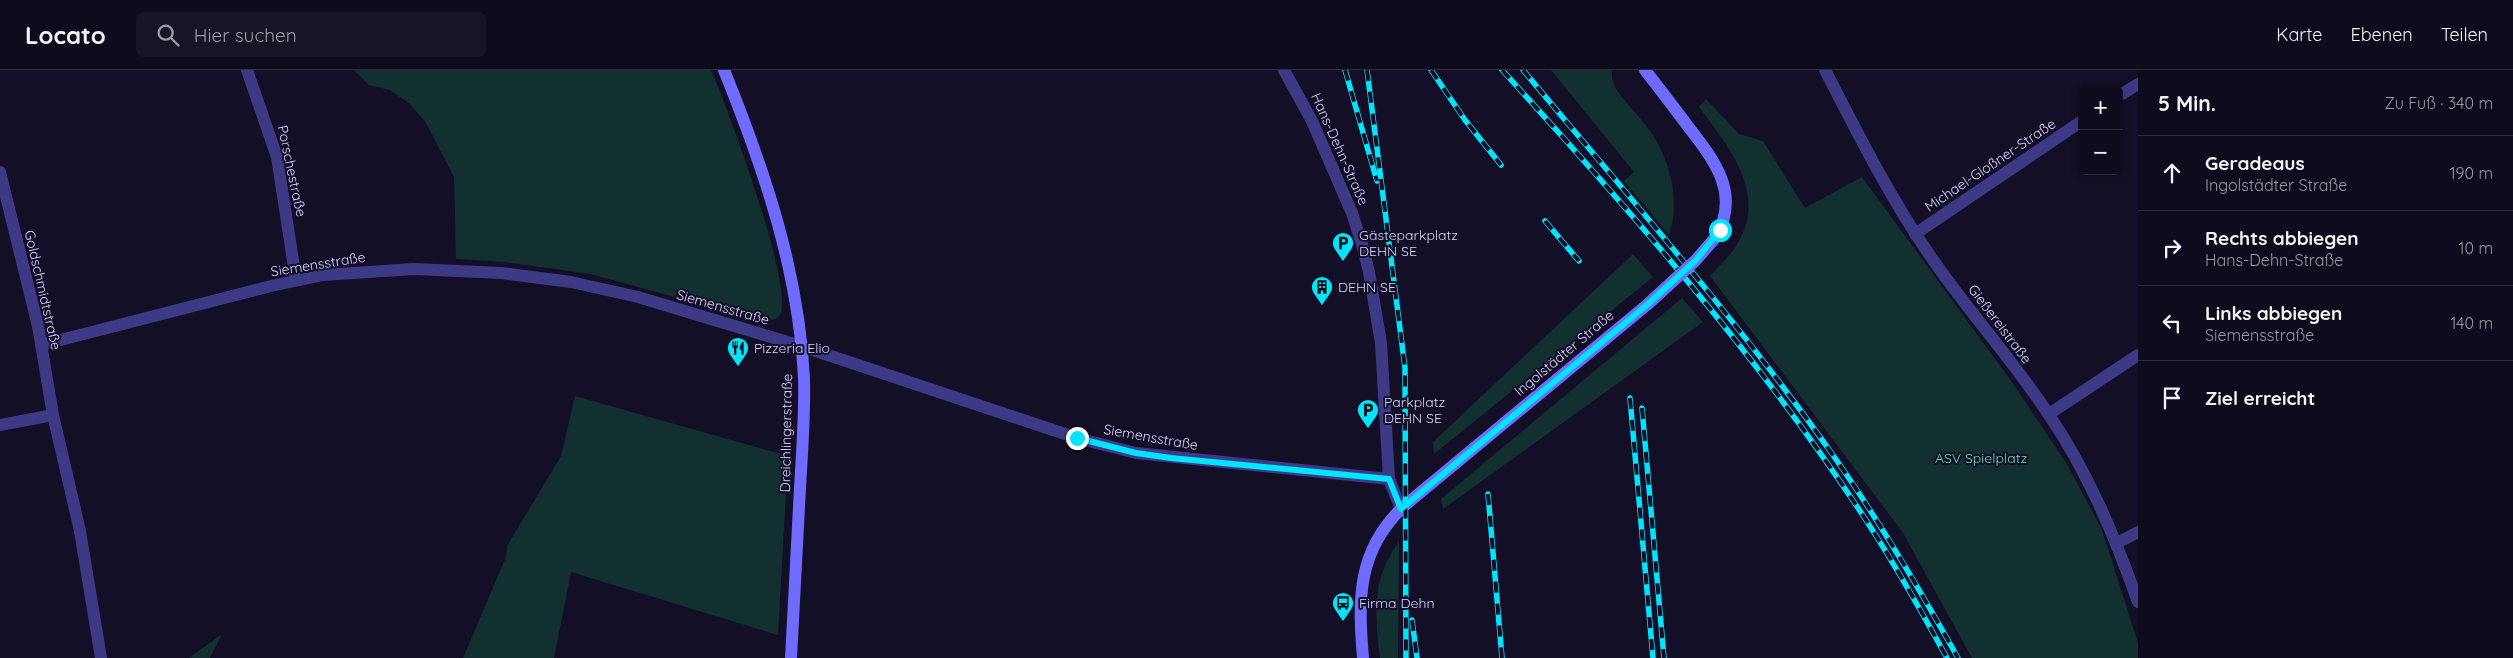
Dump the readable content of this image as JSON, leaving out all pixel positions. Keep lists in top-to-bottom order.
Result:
{
  "streets": {
    "street": [
      "Hans-Dehn-Straße",
      "Michael-Gloßner-Straße",
      "Porschestraße",
      "Siemensstraße",
      "Goldschmidtstraße",
      "Gießereistraße",
      "Ingolstädter Straße",
      "Dreichlingerstraße"
    ]
  },
  "crossings": [
    ["Hans-Dehn-Straße", "Siemensstraße"],
    ["Hans-Dehn-Straße", "Ingolstädter Straße"],
    ["Michael-Gloßner-Straße", "Gießereistraße"],
    ["Porschestraße", "Siemensstraße"],
    ["Siemensstraße", "Goldschmidtstraße"],
    ["Siemensstraße", "Dreichlingerstraße"]
  ],
  "parks": ["ASV Spielplatz"],
  "places": {
    "parking": ["Gästeparkplatz DEHN SE", "Parkplatz DEHN SE"],
    "building": ["DEHN SE"],
    "restaurant": ["Pizzeria Elio"],
    "bus stop": ["Firma Dehn"]
  },
  "page": {
    "header": "Locato",
    "search": "Hier suchen",
    "nav": ["Karte", "Ebenen", "Teilen"],
    "heading": ["5 Min.", "Zu Fuß · 340 m"],
    "map_buttons": ["+", "−"],
    "list": [
      ["Geradeaus", "Ingolstädter Straße", "190 m"],
      ["Rechts abbiegen", "Hans-Dehn-Straße", "10 m"],
      ["Links abbiegen", "Siemensstraße", "140 m"],
      "Ziel erreicht"
    ]
  }
}
